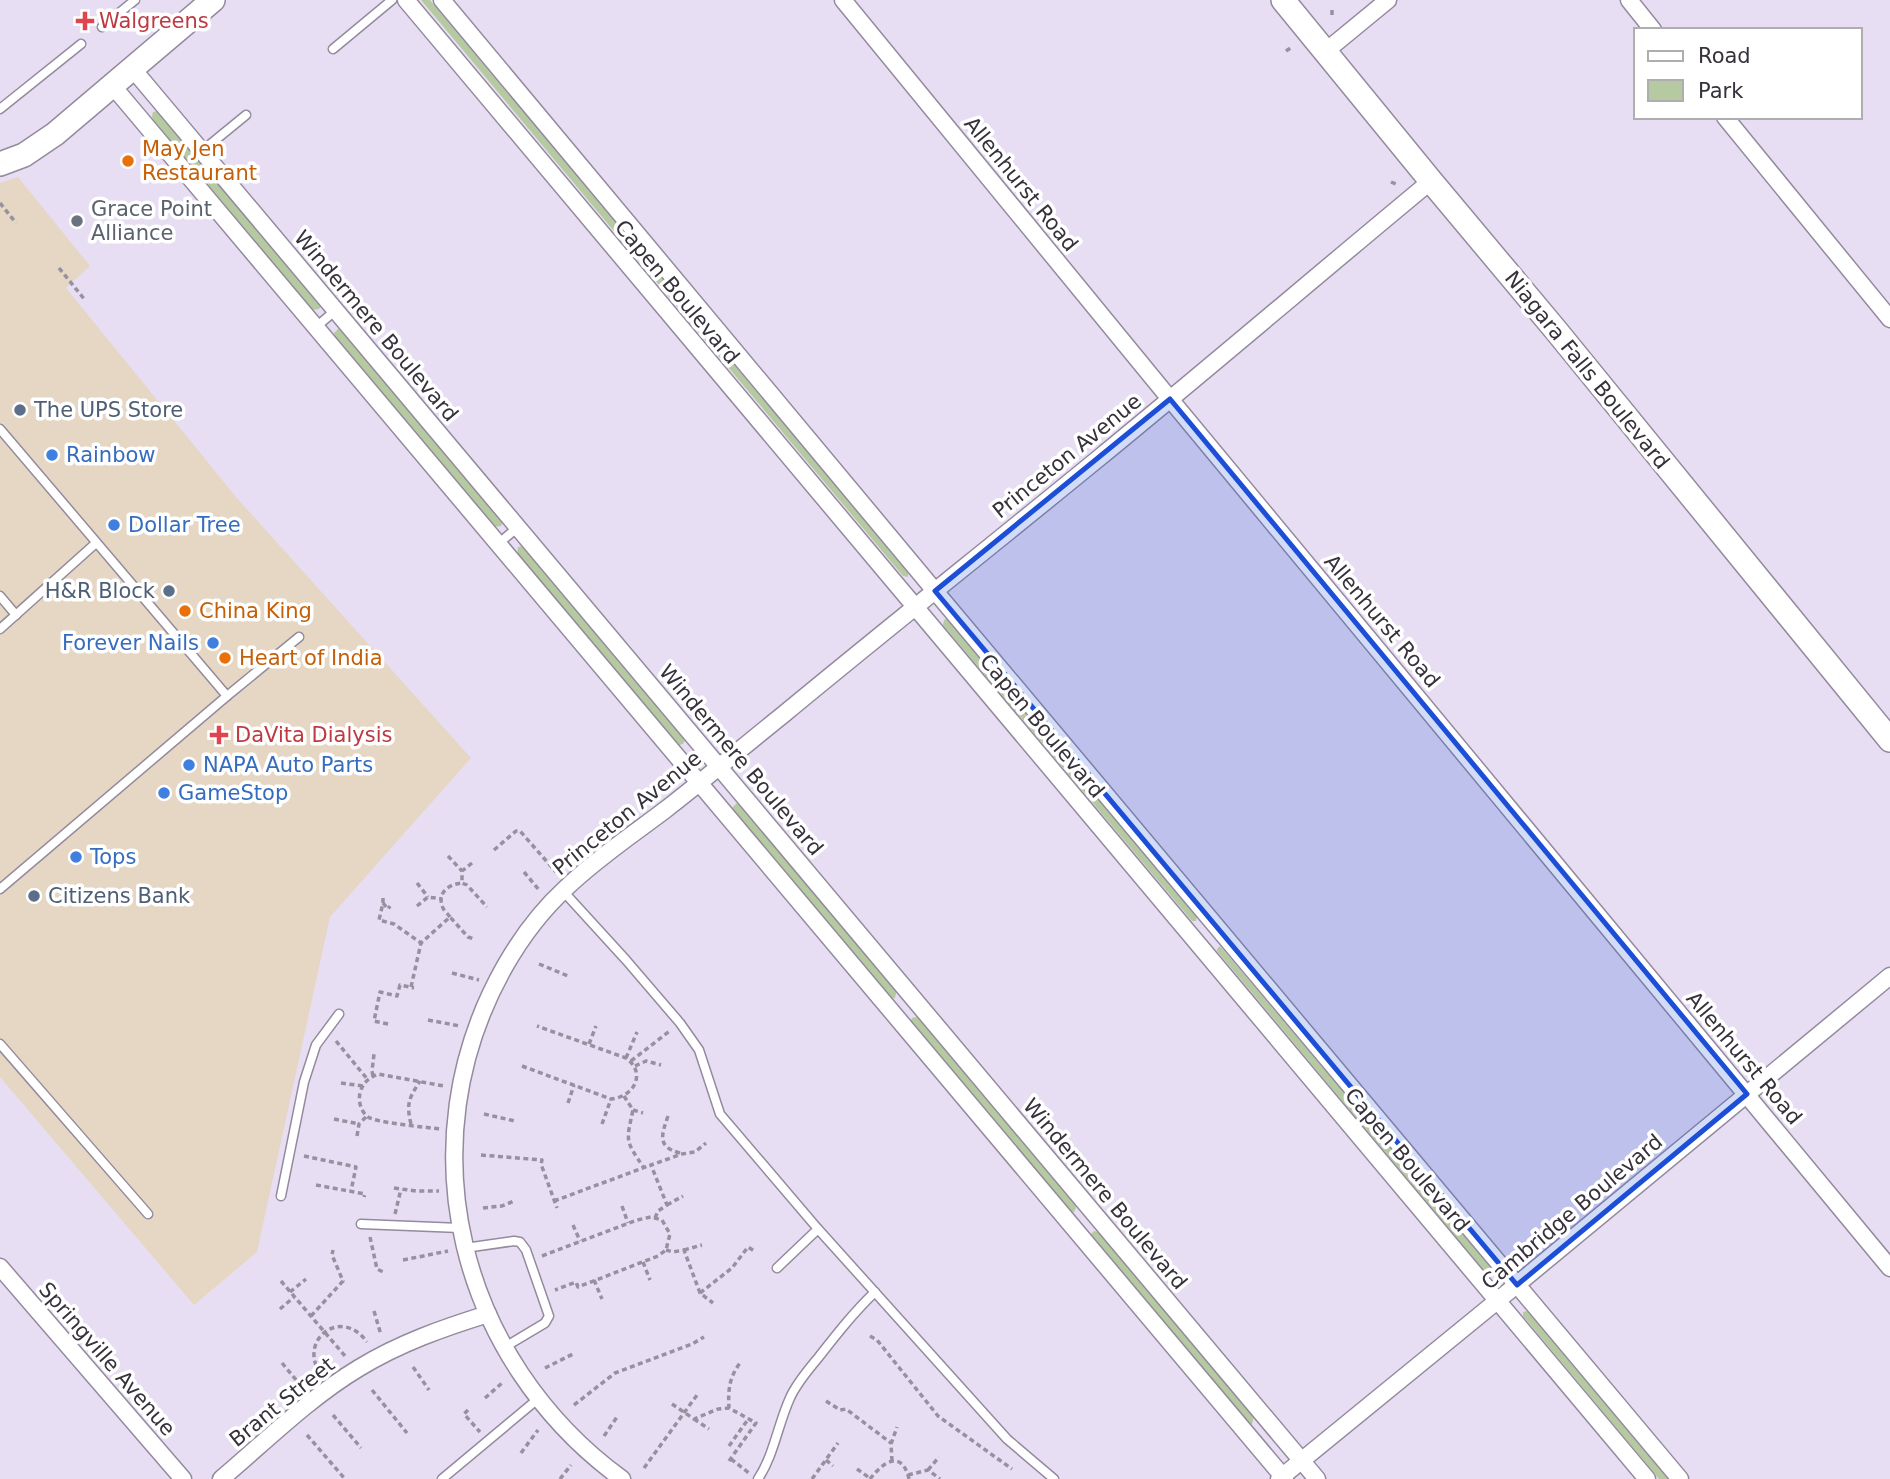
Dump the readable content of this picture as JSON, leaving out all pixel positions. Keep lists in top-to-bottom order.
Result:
{
  "streets": {
    "main road": ["Niagara Falls Boulevard"],
    "street": [
      "Allenhurst Road",
      "Capen Boulevard",
      "Windermere Boulevard",
      "Princeton Avenue",
      "Cambridge Boulevard",
      "Springville Avenue",
      "Brant Street"
    ]
  },
  "crossings": [
    ["Allenhurst Road", "Princeton Avenue"],
    ["Allenhurst Road", "Cambridge Boulevard"],
    ["Capen Boulevard", "Princeton Avenue"],
    ["Capen Boulevard", "Cambridge Boulevard"],
    ["Windermere Boulevard", "Princeton Avenue"],
    ["Windermere Boulevard", "Cambridge Boulevard"],
    ["Niagara Falls Boulevard", "Princeton Avenue"],
    ["Princeton Avenue", "Brant Street"]
  ],
  "places": {
    "health": ["Walgreens", "DaVita Dialysis"],
    "other": [
      "May Jen Restaurant",
      "Grace Point Alliance",
      "The UPS Store",
      "Rainbow",
      "Dollar Tree",
      "H&R Block",
      "China King",
      "Forever Nails",
      "Heart of India",
      "NAPA Auto Parts",
      "GameStop",
      "Tops",
      "Citizens Bank"
    ]
  },
  "legend": ["Road", "Park"]
}
